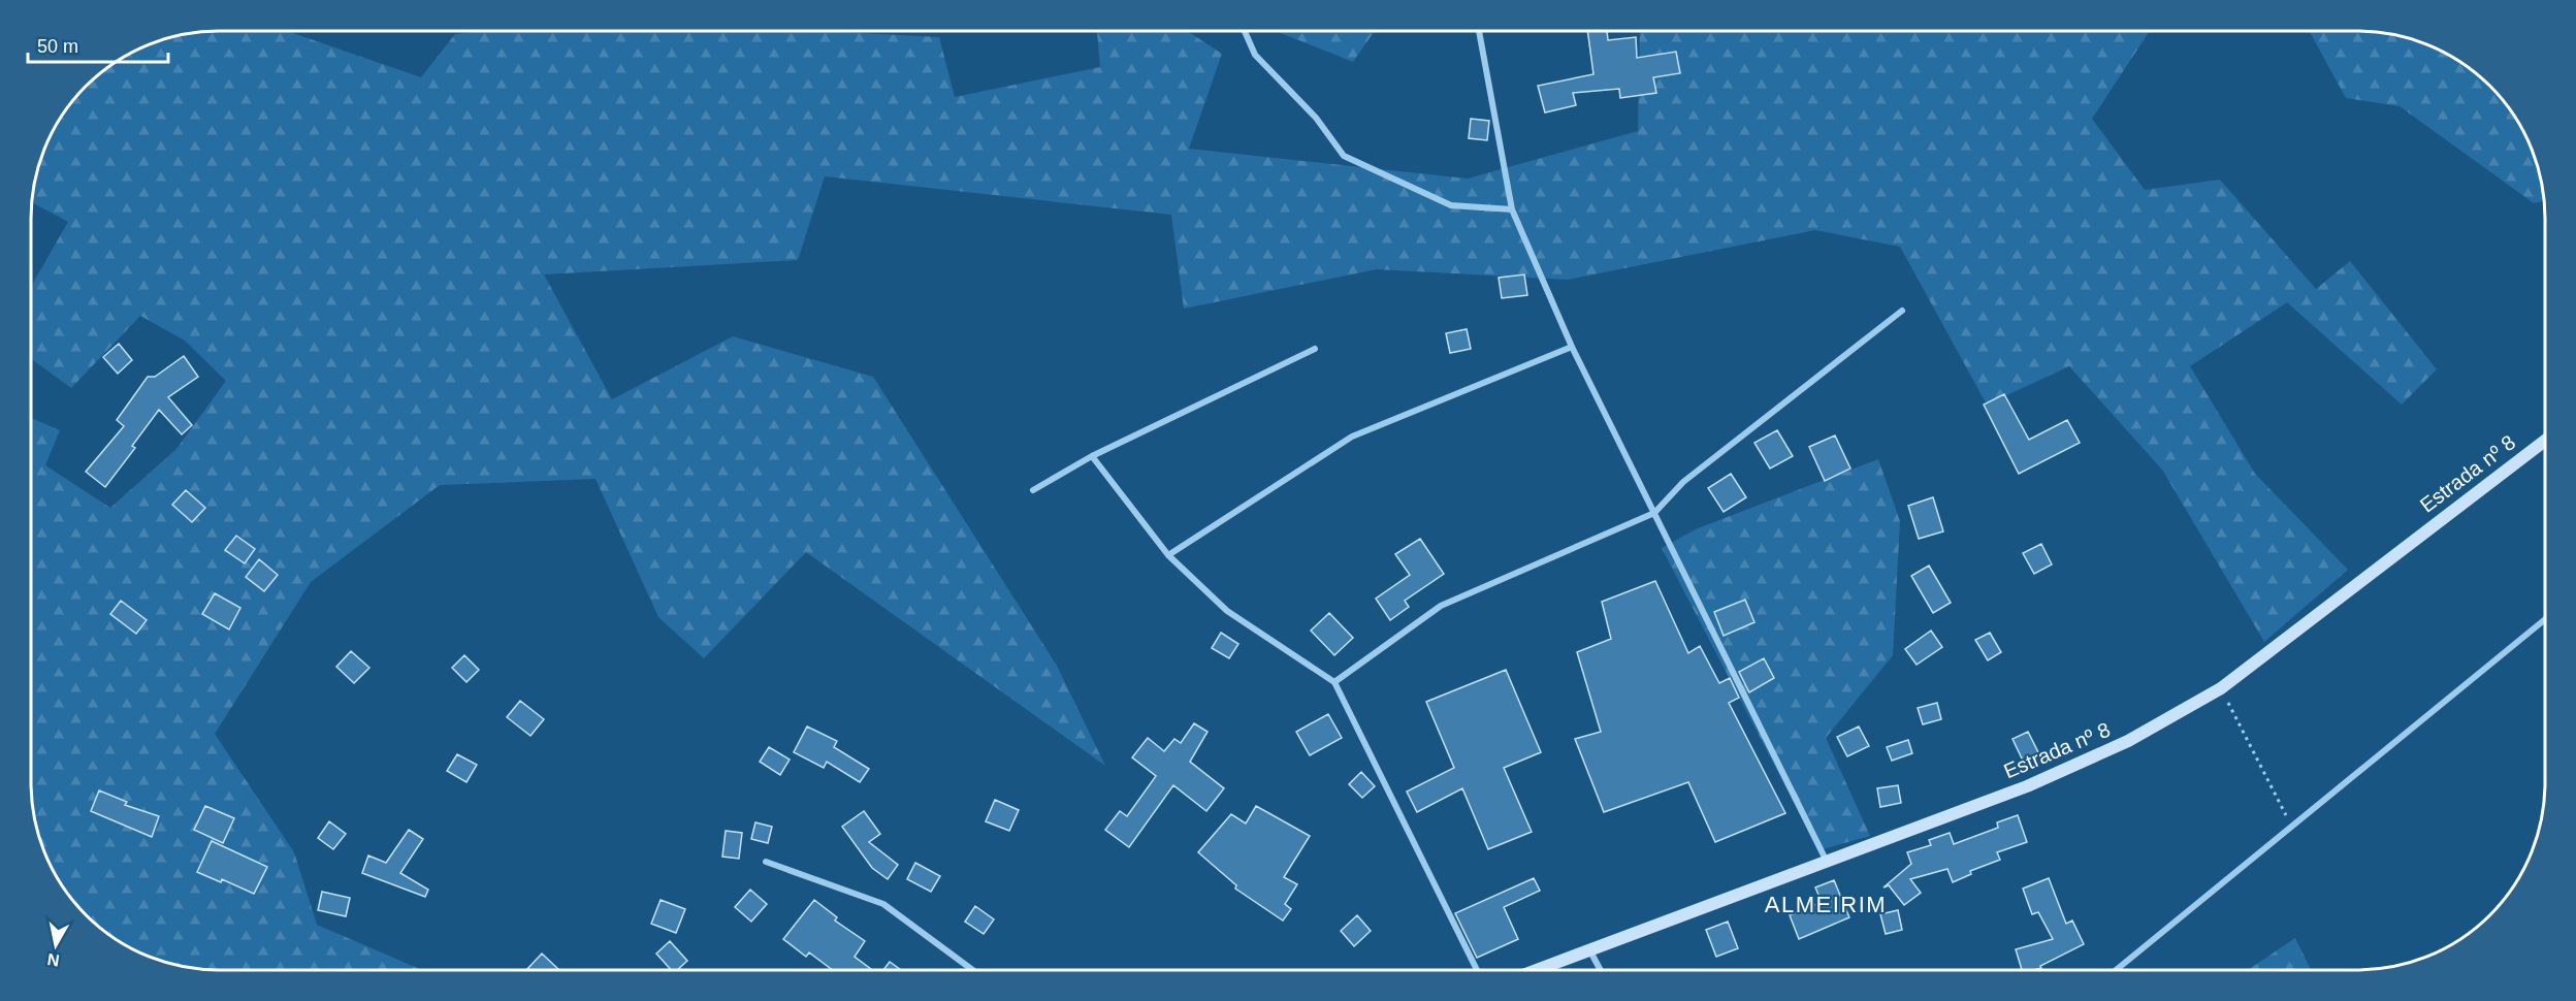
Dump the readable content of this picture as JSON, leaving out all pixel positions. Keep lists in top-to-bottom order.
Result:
{
  "streets": {
    "main road": ["Estrada nº 8"]
  },
  "districts": ["ALMEIRIM"],
  "scale_bar": "50 m",
  "north": "bottom"
}
